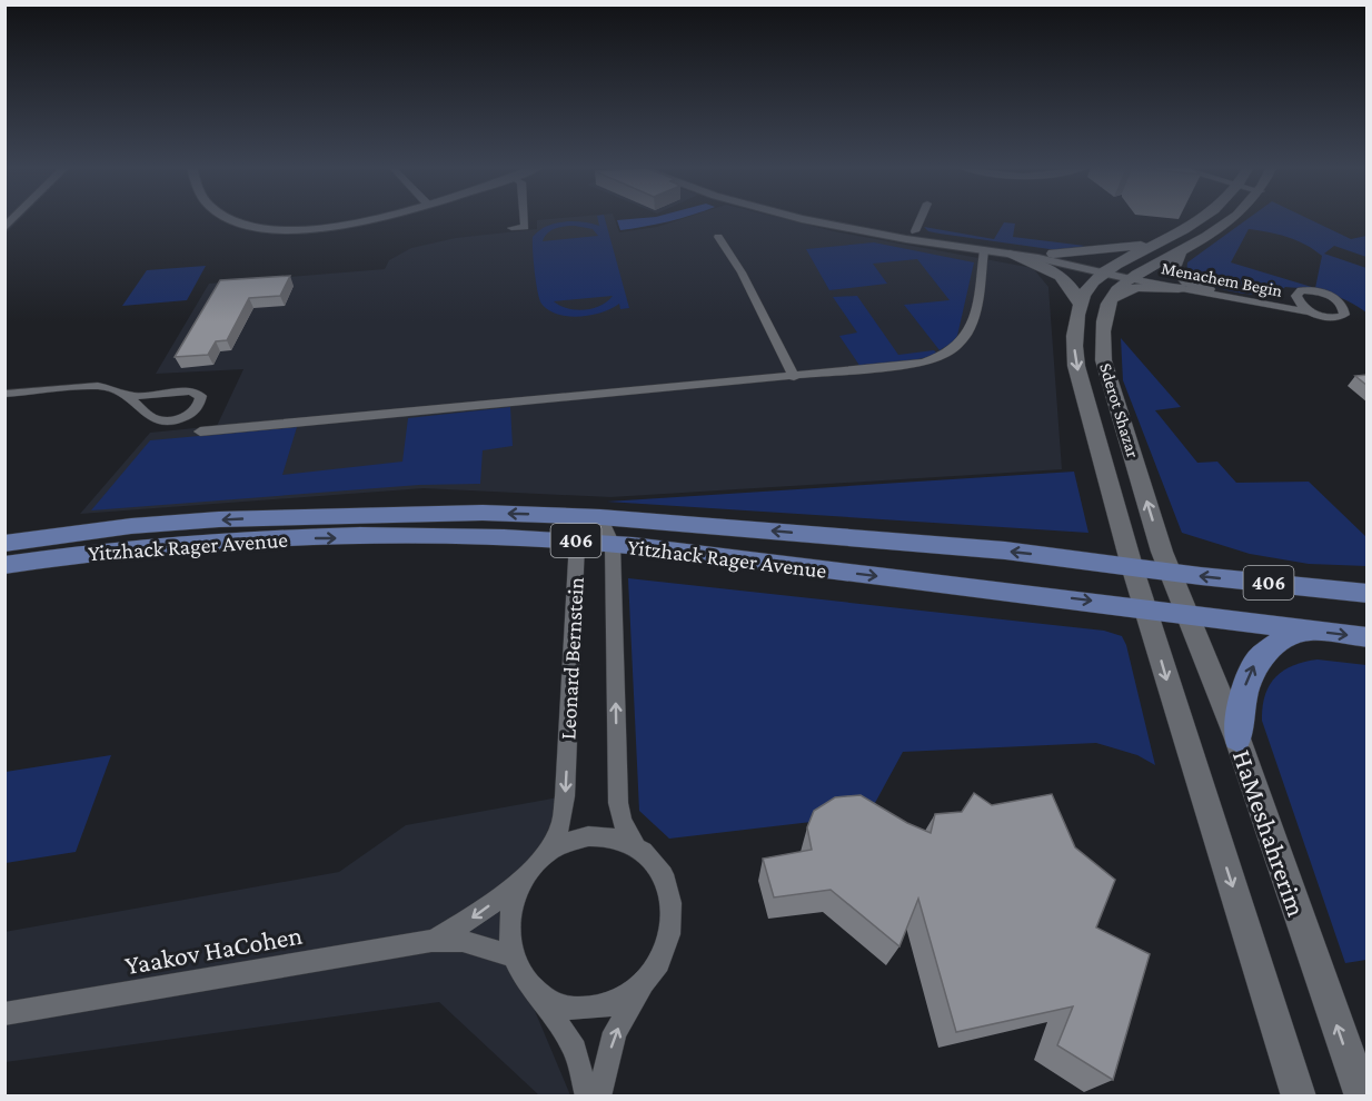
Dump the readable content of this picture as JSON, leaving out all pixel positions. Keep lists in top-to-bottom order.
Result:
{
  "streets": {
    "main road": [
      "Sderot Shazar",
      "406",
      "Yitzhack Rager Avenue",
      "HaMeshahrerim"
    ],
    "street": ["Menachem Begin", "Leonard Bernstein", "Yaakov HaCohen"]
  },
  "crossings": [
    ["Menachem Begin", "Sderot Shazar"],
    ["Sderot Shazar", "Yitzhack Rager Avenue"],
    ["Sderot Shazar", "HaMeshahrerim"],
    ["Yitzhack Rager Avenue", "Leonard Bernstein"],
    ["Yitzhack Rager Avenue", "HaMeshahrerim"],
    ["Leonard Bernstein", "Yaakov HaCohen"]
  ]
}
